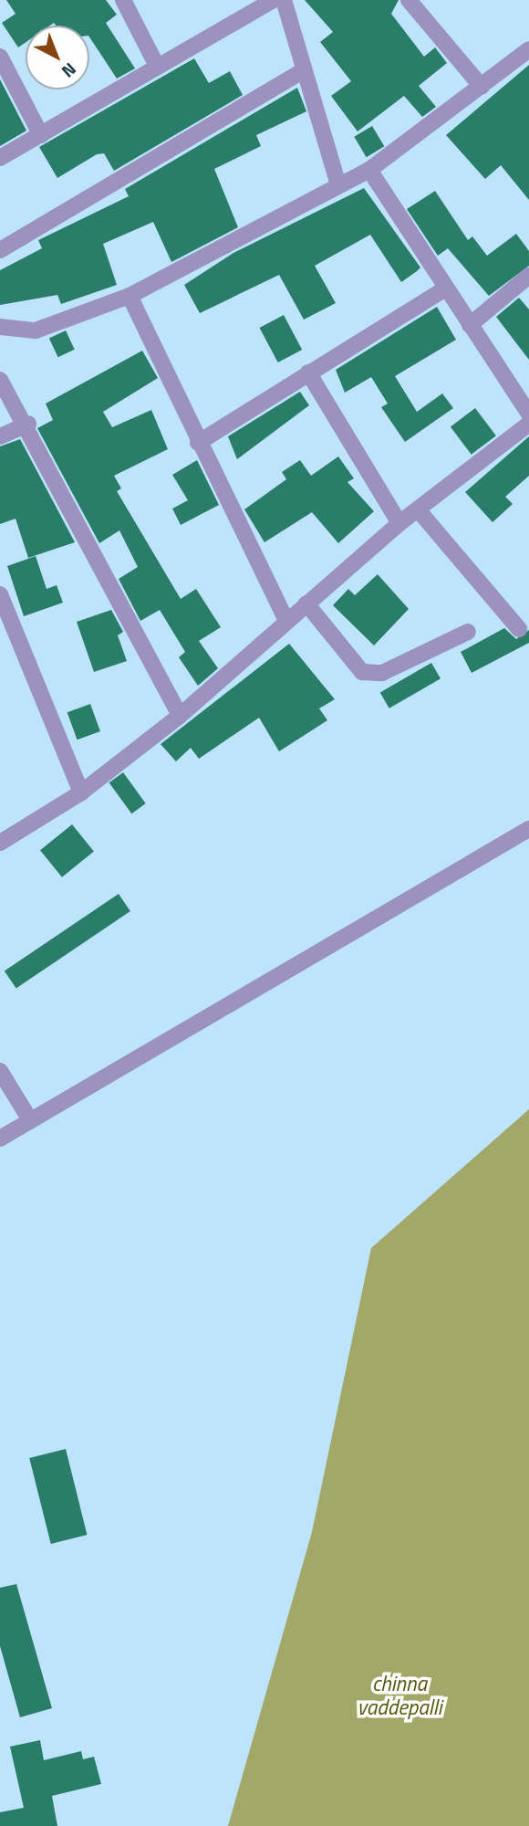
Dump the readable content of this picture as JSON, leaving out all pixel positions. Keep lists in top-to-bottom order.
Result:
{
  "water": ["chinna vaddepalli"],
  "north": "bottom right"
}
